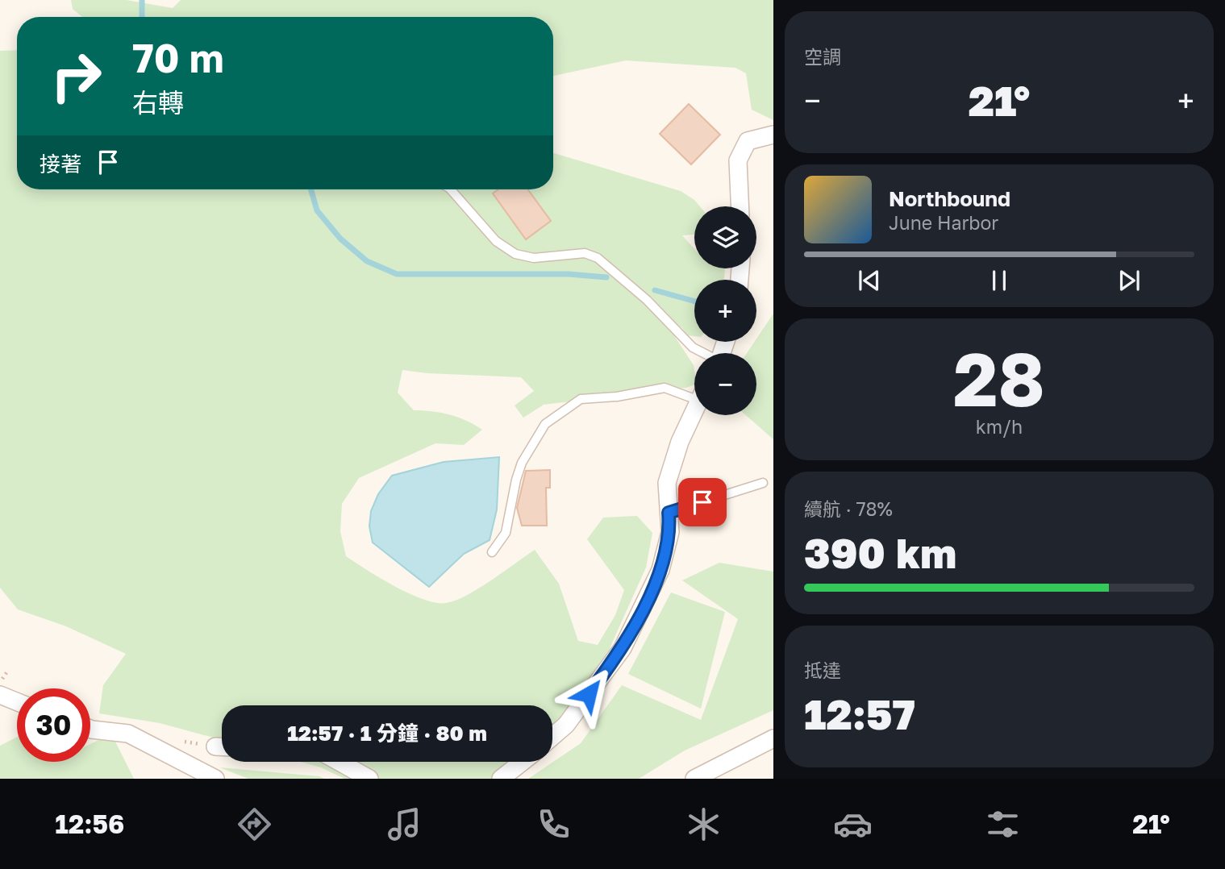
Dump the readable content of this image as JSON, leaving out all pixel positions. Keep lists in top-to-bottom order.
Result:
{
  "page": {
    "tile": [
      "空調",
      ["28", "km/h"],
      ["續航 · 78%", "390 km"],
      ["抵達", "12:57"]
    ],
    "turn": ["70 m", "右轉"],
    "heat": ["−", "21°", "+"],
    "then": "接著",
    "song": ["Northbound", "June Harbor"],
    "map_buttons": ["+", "−"],
    "limit": "30",
    "trip": "12:57 · 1 分鐘 · 80 m",
    "tabs": ["12:56", "21°"]
  }
}
